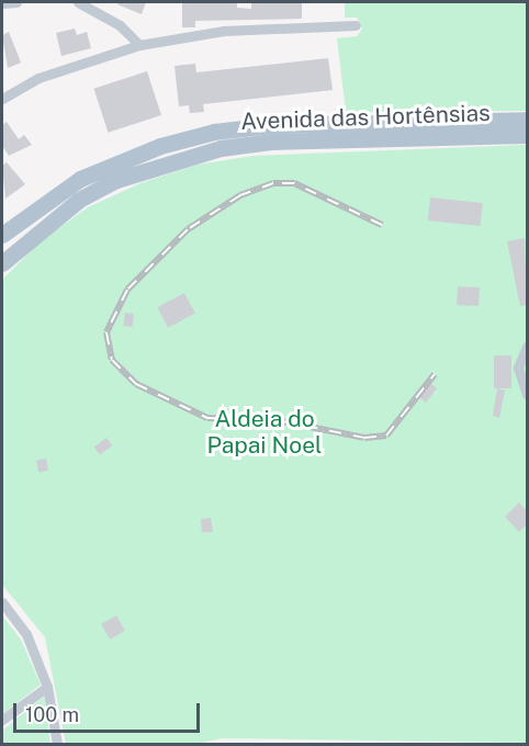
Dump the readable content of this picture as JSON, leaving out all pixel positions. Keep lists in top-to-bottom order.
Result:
{
  "streets": {
    "main road": ["Avenida das Hortênsias"]
  },
  "parks": ["Aldeia do Papai Noel"],
  "scale_bar": "100 m"
}
